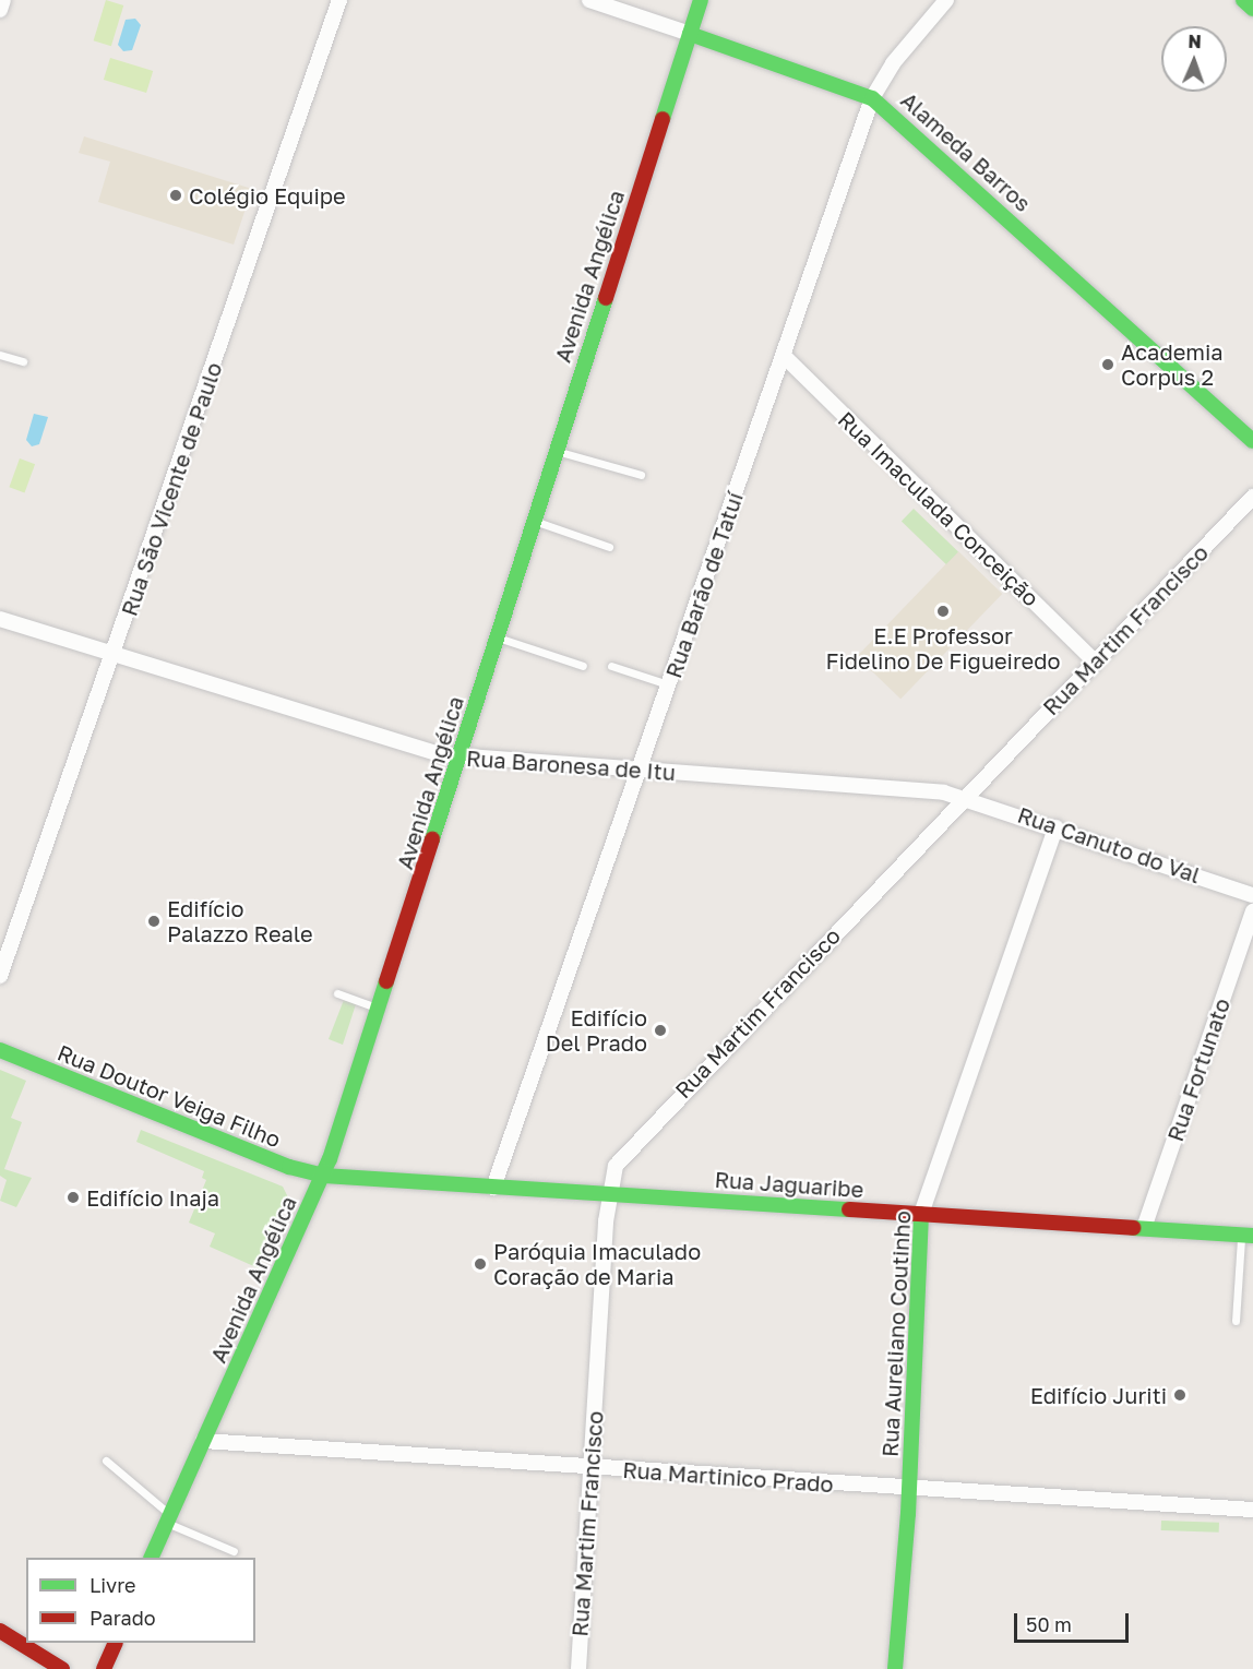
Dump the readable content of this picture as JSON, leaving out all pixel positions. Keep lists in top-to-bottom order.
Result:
{
  "streets": {
    "street": [
      "Alameda Barros",
      "Avenida Angélica",
      "Rua São Vicente de Paulo",
      "Rua Imaculada Conceição",
      "Rua Barão de Tatuí",
      "Rua Martim Francisco",
      "Rua Baronesa de Itu",
      "Rua Canuto do Val",
      "Rua Fortunato",
      "Rua Doutor Veiga Filho",
      "Rua Jaguaribe",
      "Rua Aureliano Coutinho",
      "Rua Martinico Prado"
    ]
  },
  "crossings": [
    ["Alameda Barros", "Avenida Angélica"],
    ["Alameda Barros", "Rua Barão de Tatuí"],
    ["Avenida Angélica", "Rua Baronesa de Itu"],
    ["Avenida Angélica", "Rua Doutor Veiga Filho"],
    ["Avenida Angélica", "Rua Jaguaribe"],
    ["Avenida Angélica", "Rua Martinico Prado"],
    ["Rua São Vicente de Paulo", "Rua Baronesa de Itu"],
    ["Rua Imaculada Conceição", "Rua Barão de Tatuí"],
    ["Rua Imaculada Conceição", "Rua Martim Francisco"],
    ["Rua Barão de Tatuí", "Rua Baronesa de Itu"],
    ["Rua Barão de Tatuí", "Rua Jaguaribe"],
    ["Rua Martim Francisco", "Rua Baronesa de Itu"],
    ["Rua Martim Francisco", "Rua Canuto do Val"],
    ["Rua Martim Francisco", "Rua Jaguaribe"],
    ["Rua Martim Francisco", "Rua Martinico Prado"],
    ["Rua Baronesa de Itu", "Rua Canuto do Val"],
    ["Rua Canuto do Val", "Rua Aureliano Coutinho"],
    ["Rua Fortunato", "Rua Jaguaribe"],
    ["Rua Doutor Veiga Filho", "Rua Jaguaribe"],
    ["Rua Jaguaribe", "Rua Aureliano Coutinho"],
    ["Rua Aureliano Coutinho", "Rua Martinico Prado"]
  ],
  "places": [
    "Colégio Equipe",
    "Academia Corpus 2",
    "E.E Professor Fidelino De Figueiredo",
    "Edifício Palazzo Reale",
    "Edifício Del Prado",
    "Edifício Inaja",
    "Paróquia Imaculado Coração de Maria",
    "Edifício Juriti"
  ],
  "legend": ["Livre", "Parado"],
  "scale_bar": "50 m",
  "north": "top"
}
